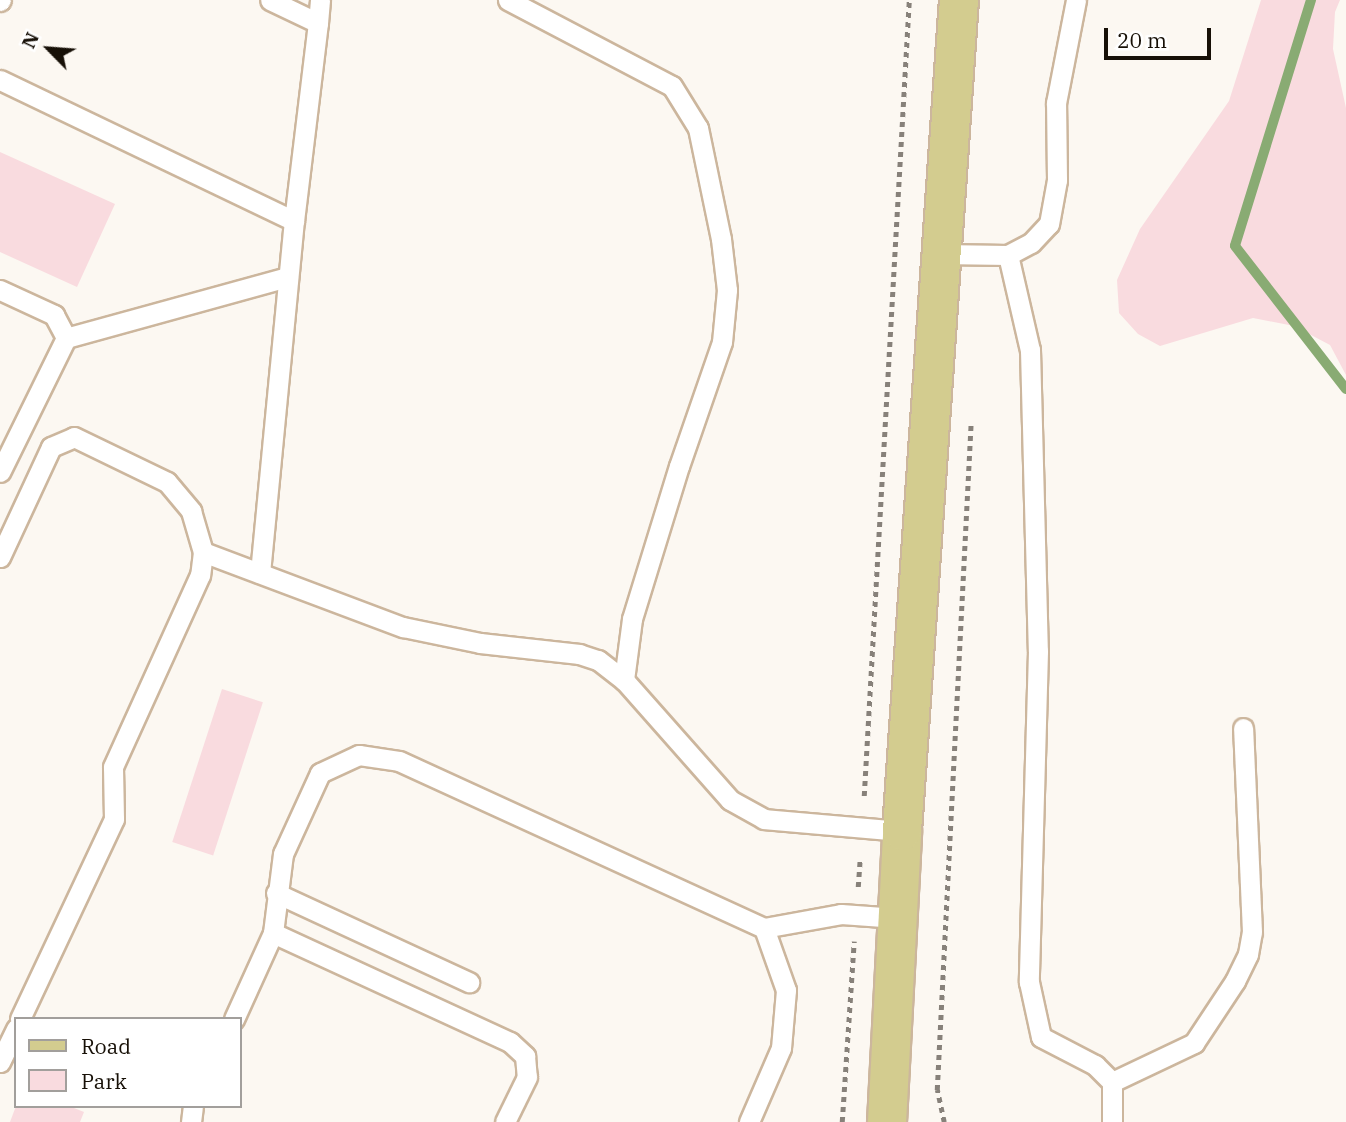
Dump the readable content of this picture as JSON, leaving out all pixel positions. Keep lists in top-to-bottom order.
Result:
{
  "legend": ["Road", "Park"],
  "scale_bar": "20 m",
  "north": "top left"
}
